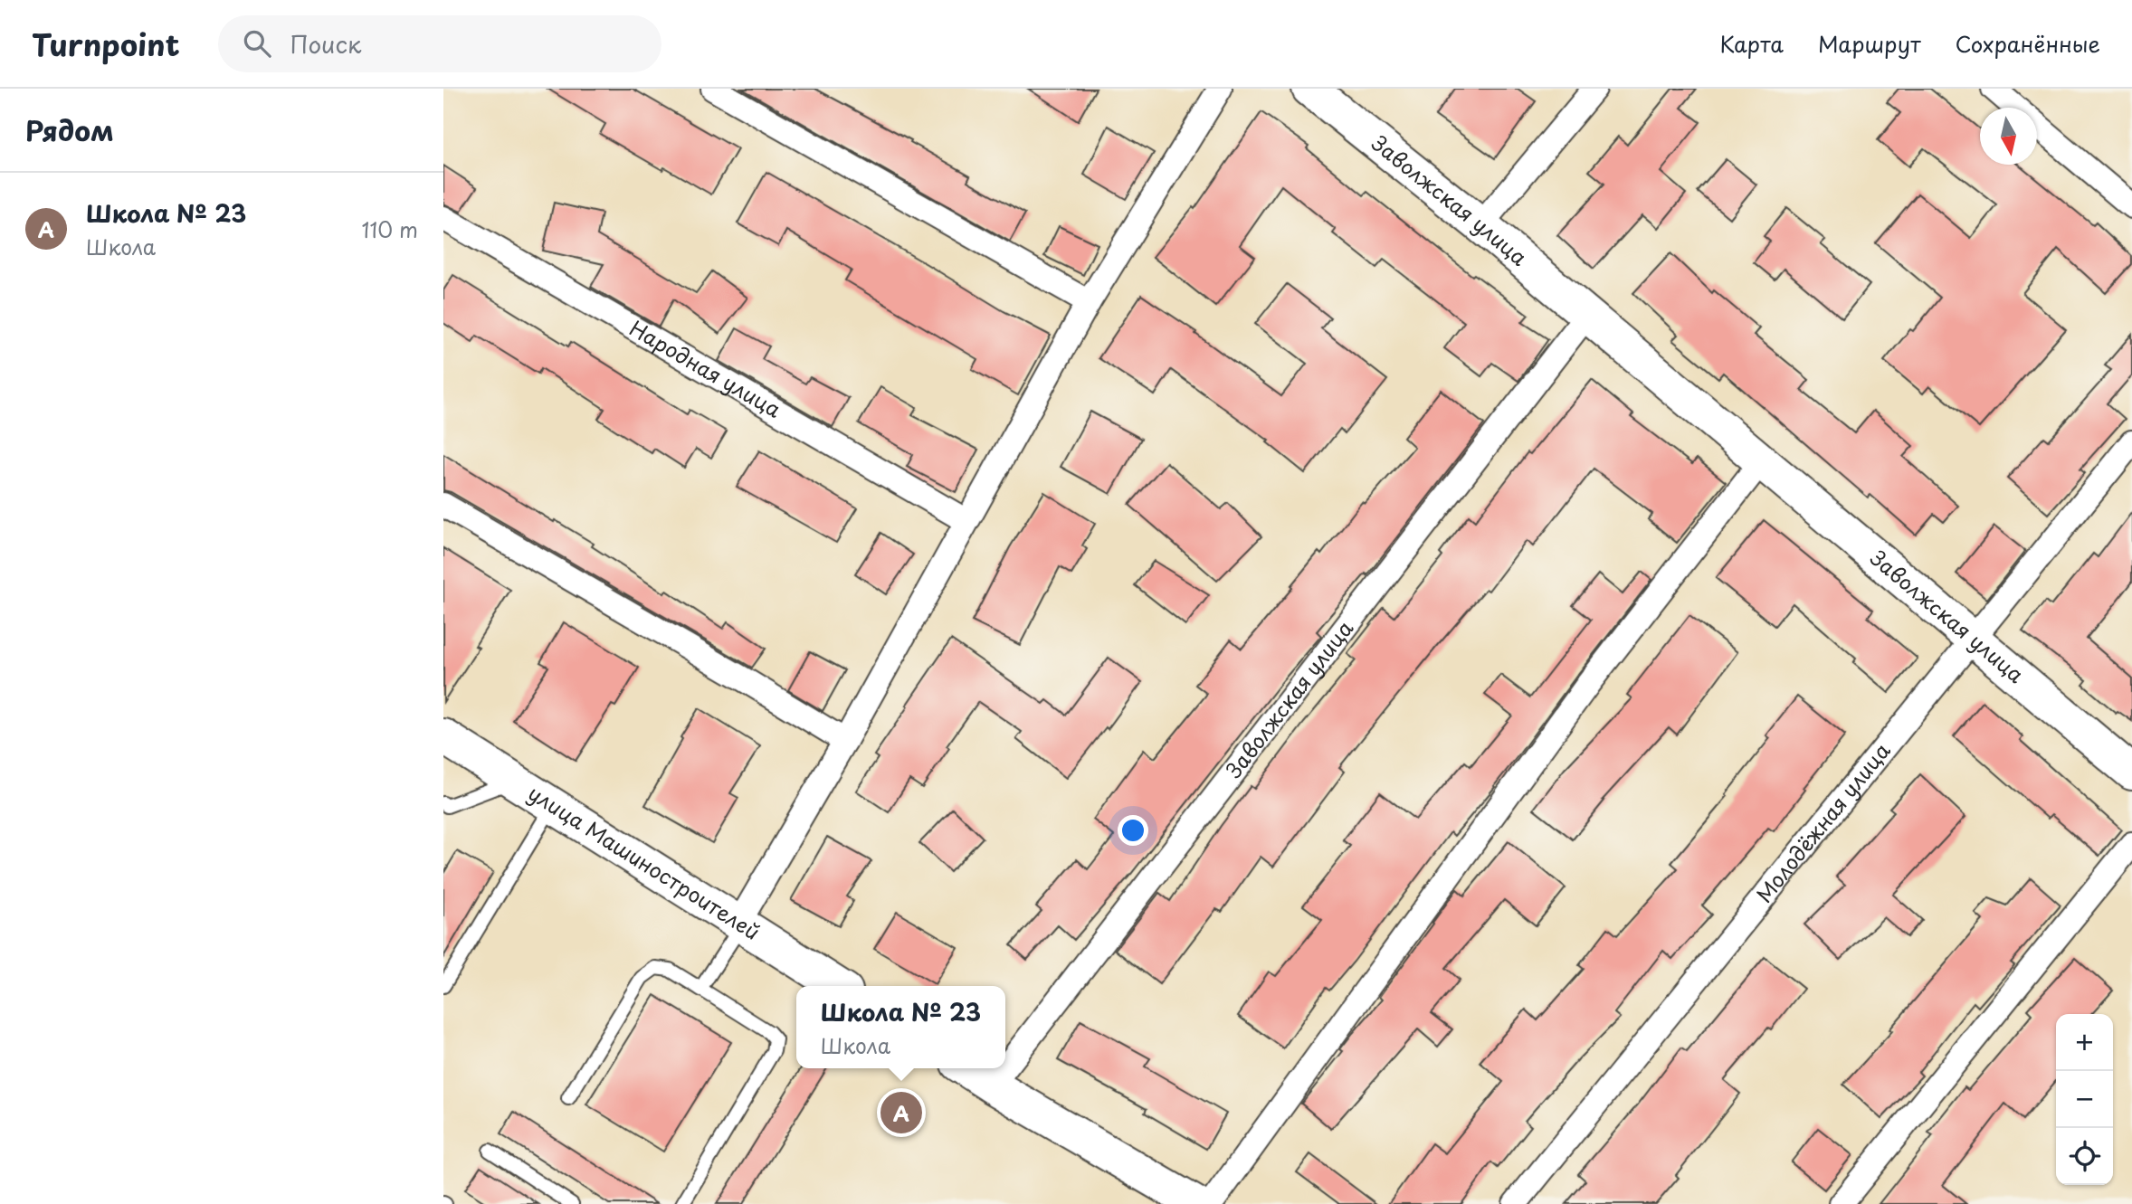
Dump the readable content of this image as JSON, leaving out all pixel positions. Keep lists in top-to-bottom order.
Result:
{
  "streets": {
    "main road": ["Заволжская улица", "улица Машиностроителей"],
    "street": ["Народная улица", "Молодёжная улица"]
  },
  "crossings": [
    ["Заволжская улица", "Молодёжная улица"]
  ],
  "north": "bottom",
  "page": {
    "header": "Turnpoint",
    "search": "Поиск",
    "nav": ["Карта", "Маршрут", "Сохранённые"],
    "heading": "Рядом",
    "list": [
      {
        "mark": "A",
        "name": "Школа № 23",
        "note": "Школа",
        "value": "110 m"
      }
    ],
    "popup": ["Школа № 23", "Школа"],
    "map_buttons": ["+", "−"],
    "pins": "A"
  }
}
